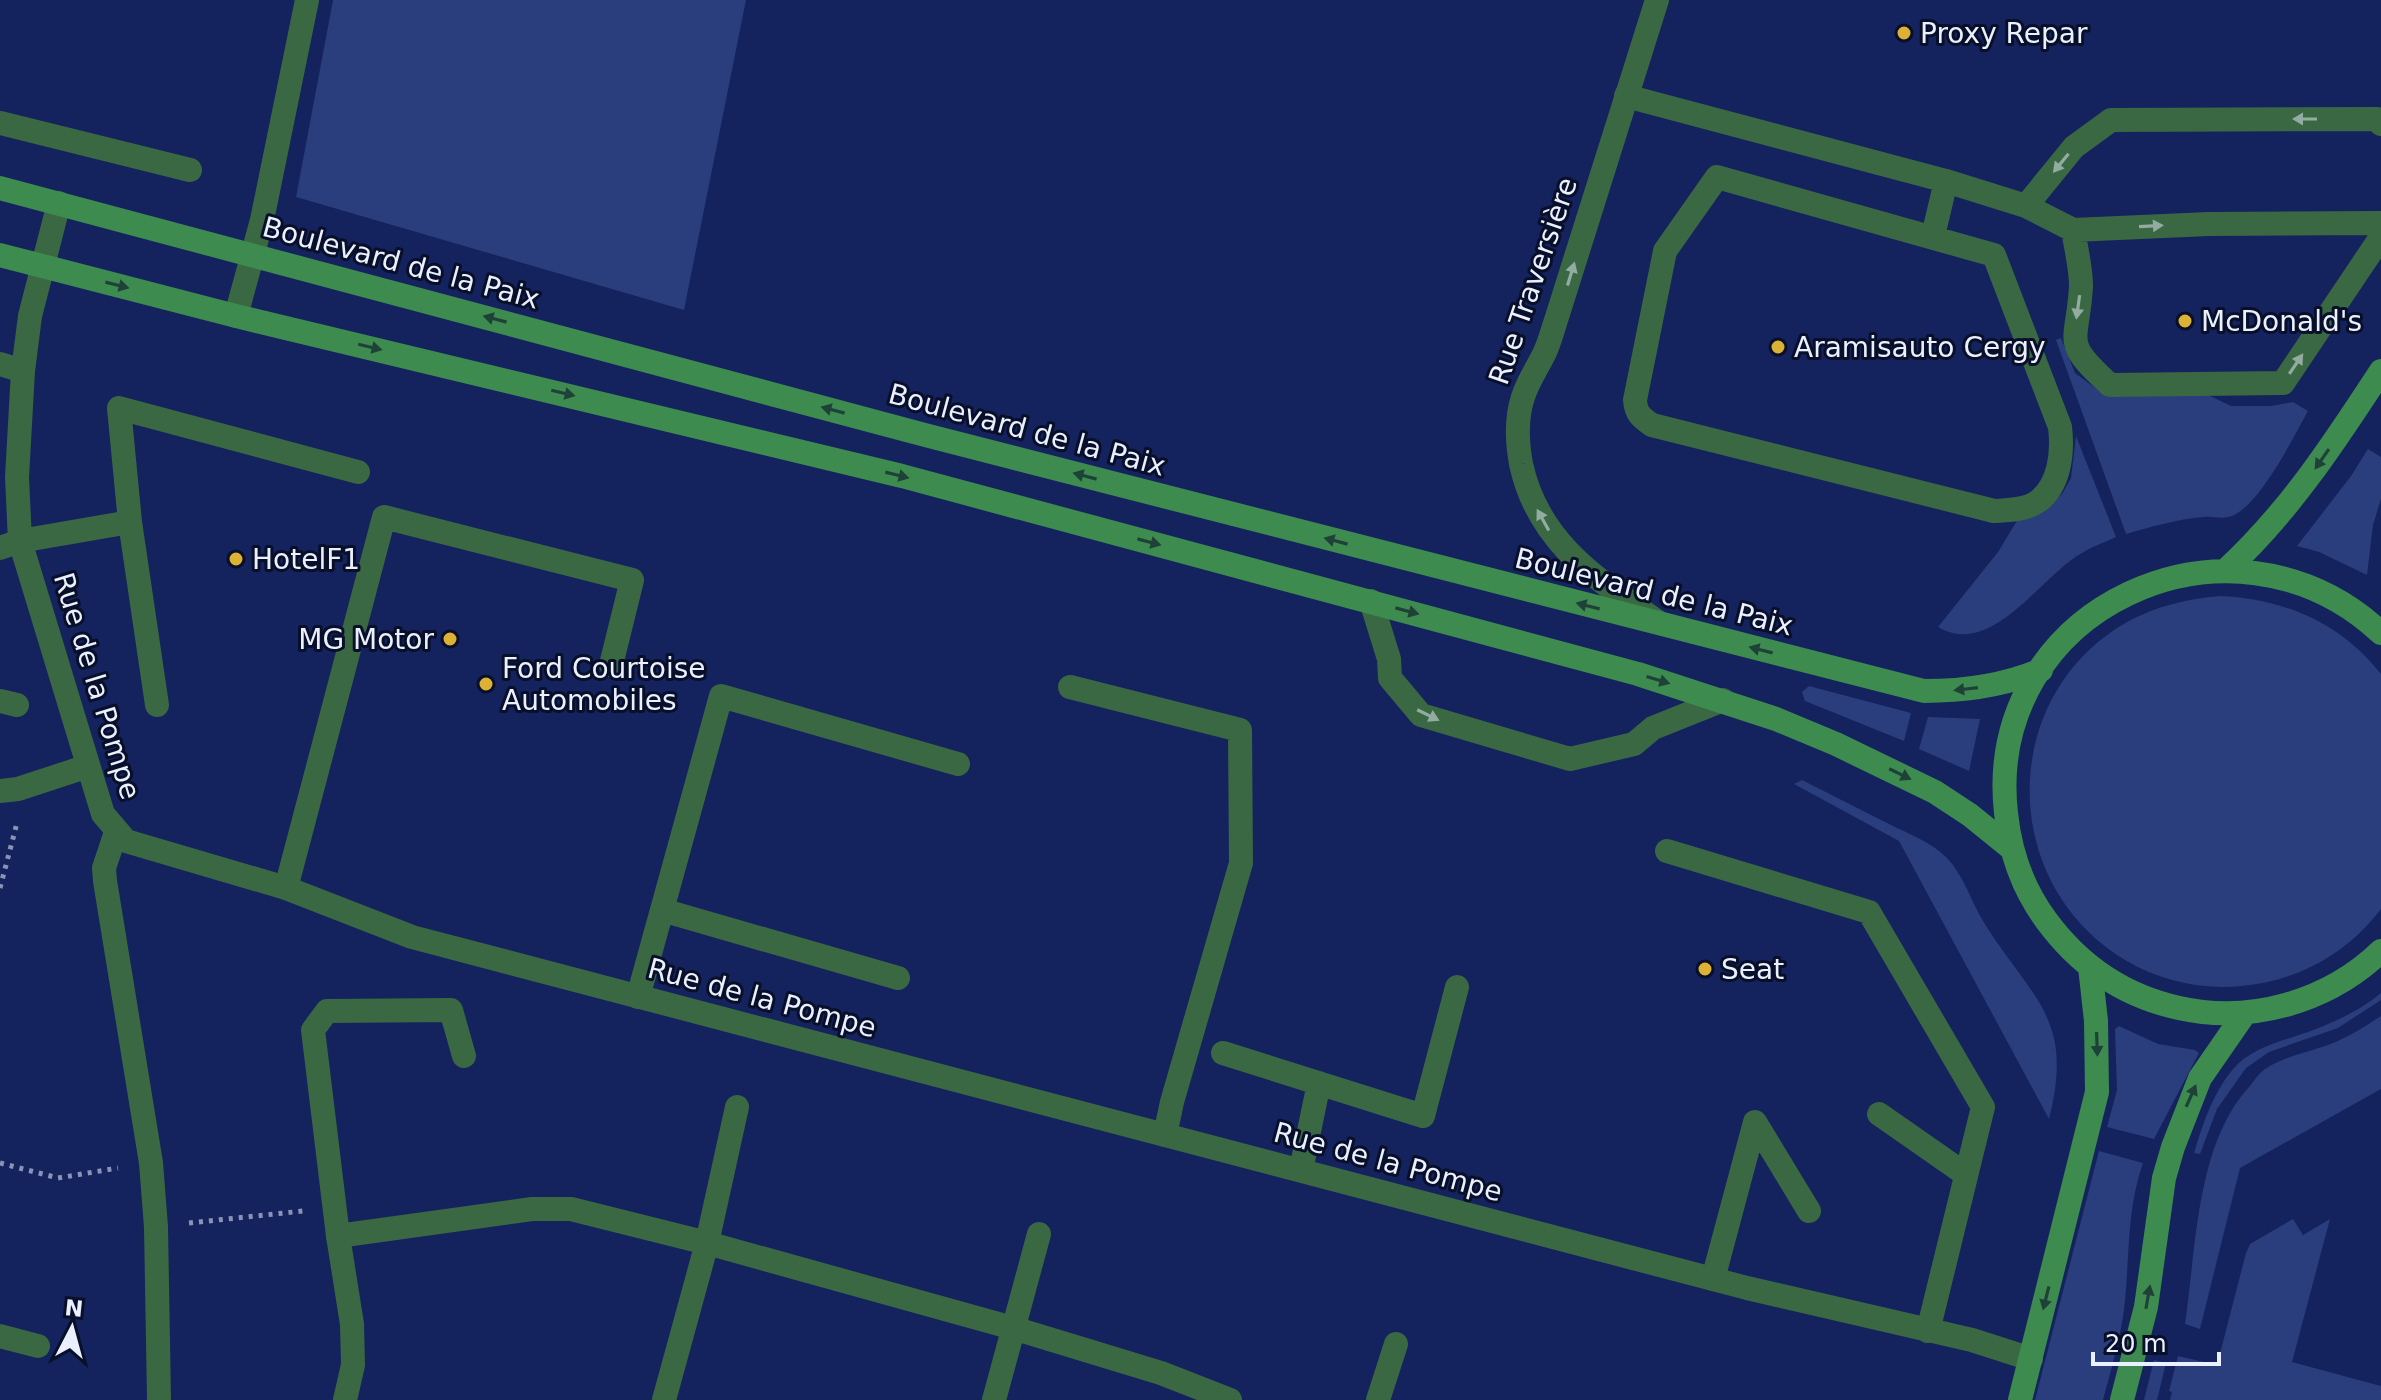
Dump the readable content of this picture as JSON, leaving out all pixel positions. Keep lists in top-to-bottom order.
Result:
{
  "streets": {
    "main road": ["Boulevard de la Paix"],
    "street": ["Rue Traversière", "Rue de la Pompe"]
  },
  "crossings": [
    ["Boulevard de la Paix", "Rue Traversière"],
    ["Boulevard de la Paix", "Rue de la Pompe"]
  ],
  "one_way": ["Rue Traversière"],
  "places": [
    "Proxy Repar",
    "McDonald's",
    "Aramisauto Cergy",
    "HotelF1",
    "MG Motor",
    "Ford Courtoise Automobiles",
    "Seat"
  ],
  "scale_bar": "20 m",
  "north": "top"
}
